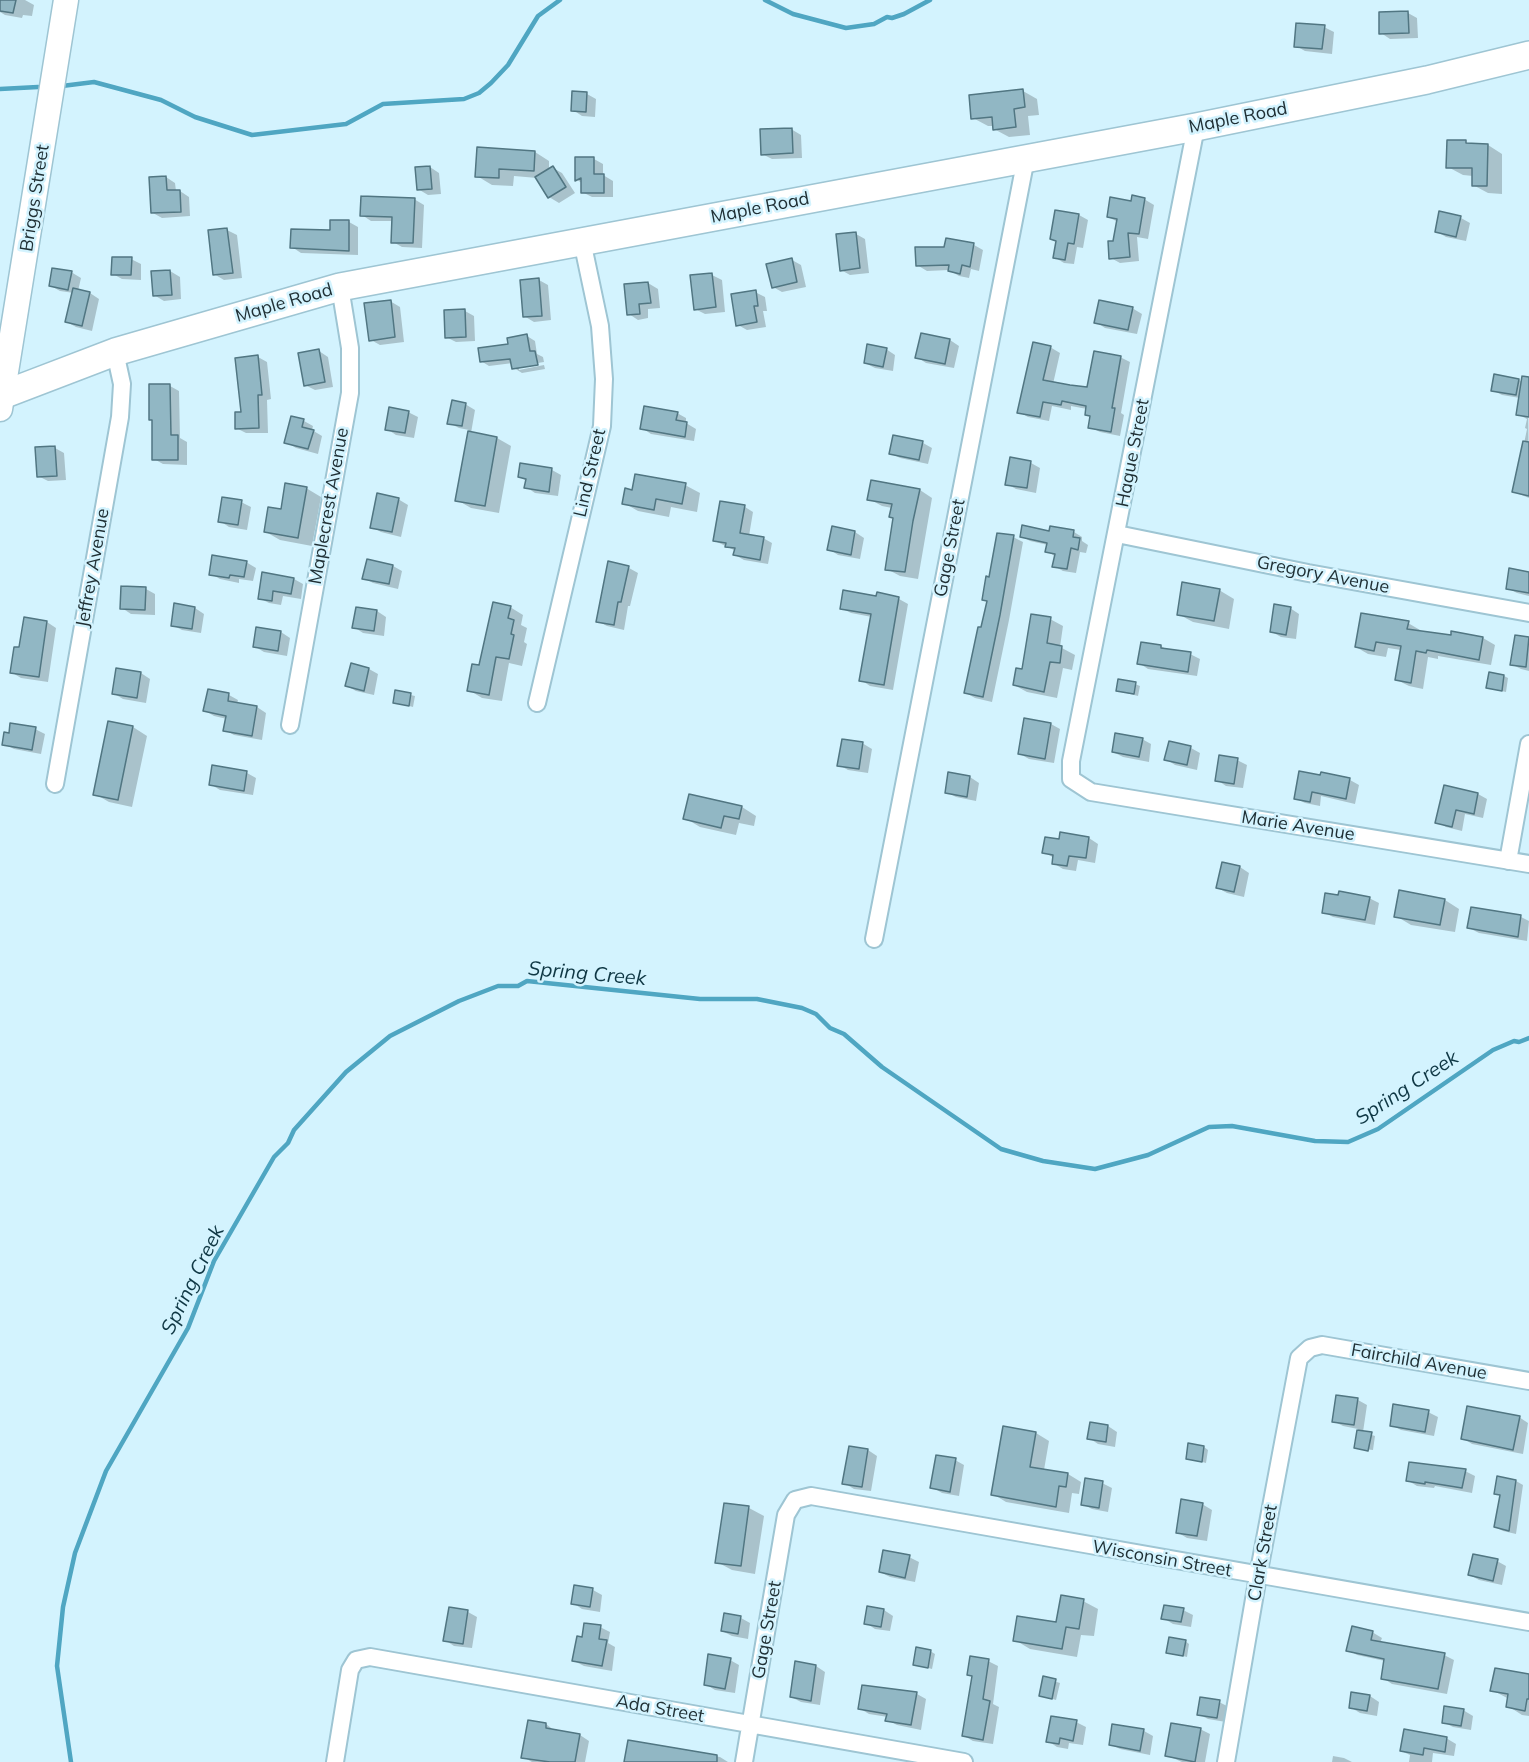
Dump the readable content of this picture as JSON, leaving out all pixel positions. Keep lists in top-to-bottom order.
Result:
{
  "streets": {
    "main road": ["Maple Road"],
    "street": [
      "Briggs Street",
      "Hague Street",
      "Lind Street",
      "Maplecrest Avenue",
      "Gage Street",
      "Jeffrey Avenue",
      "Gregory Avenue",
      "Marie Avenue",
      "Fairchild Avenue",
      "Clark Street",
      "Wisconsin Street",
      "Ada Street"
    ]
  },
  "crossings": [
    ["Maple Road", "Briggs Street"],
    ["Maple Road", "Hague Street"],
    ["Maple Road", "Lind Street"],
    ["Maple Road", "Maplecrest Avenue"],
    ["Maple Road", "Gage Street"],
    ["Maple Road", "Jeffrey Avenue"],
    ["Hague Street", "Gregory Avenue"],
    ["Hague Street", "Marie Avenue"],
    ["Gage Street", "Wisconsin Street"],
    ["Gage Street", "Ada Street"],
    ["Fairchild Avenue", "Clark Street"],
    ["Clark Street", "Wisconsin Street"]
  ],
  "water": ["Spring Creek"]
}
